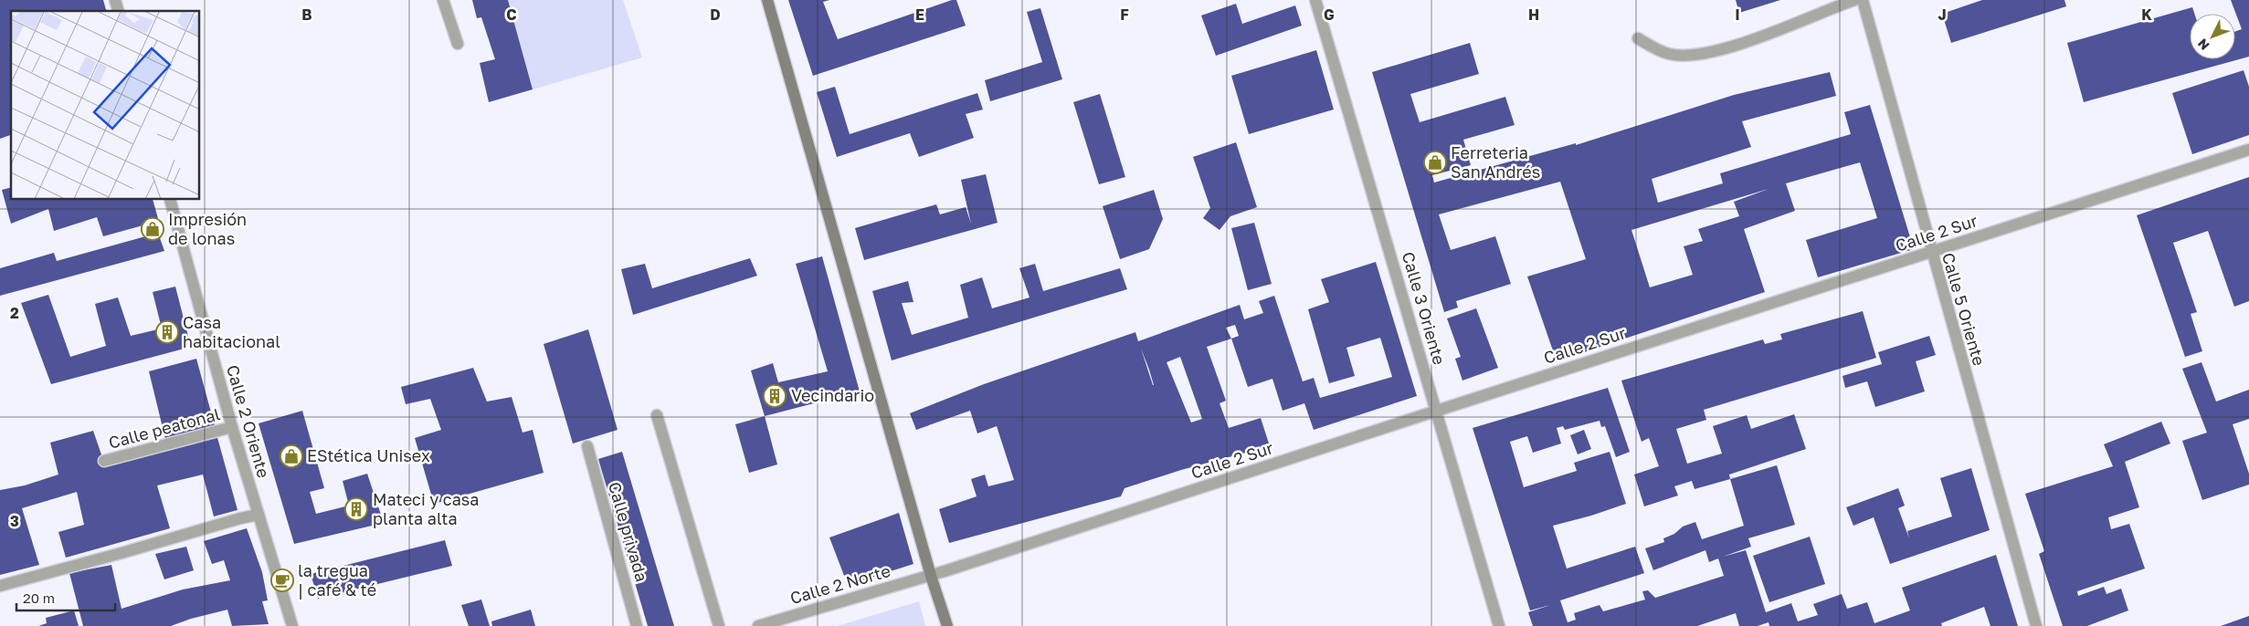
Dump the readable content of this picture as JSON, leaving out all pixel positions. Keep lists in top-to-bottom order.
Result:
{
  "streets": {
    "street": [
      "Calle 2 Sur",
      "Calle 3 Oriente",
      "Calle 5 Oriente",
      "Calle 2 Oriente",
      "Calle peatonal",
      "Calle privada",
      "Calle 2 Norte"
    ]
  },
  "crossings": [
    ["Calle 2 Sur", "Calle 3 Oriente"],
    ["Calle 2 Sur", "Calle 5 Oriente"],
    ["Calle 2 Sur", "Calle 2 Norte"],
    ["Calle 2 Oriente", "Calle peatonal"]
  ],
  "places": {
    "shop": ["Ferreteria San Andrés", "Impresión de lonas", "EStética Unisex"],
    "building": ["Casa habitacional", "Vecindario", "Mateci y casa planta alta"],
    "cafe": ["la tregua | café & té"]
  },
  "scale_bar": "20 m",
  "north": "bottom left",
  "grid": {
    "columns": [
      "B",
      "C",
      "D",
      "E",
      "F",
      "G",
      "H",
      "I",
      "J",
      "K"
    ],
    "rows": ["2", "3"]
  }
}
